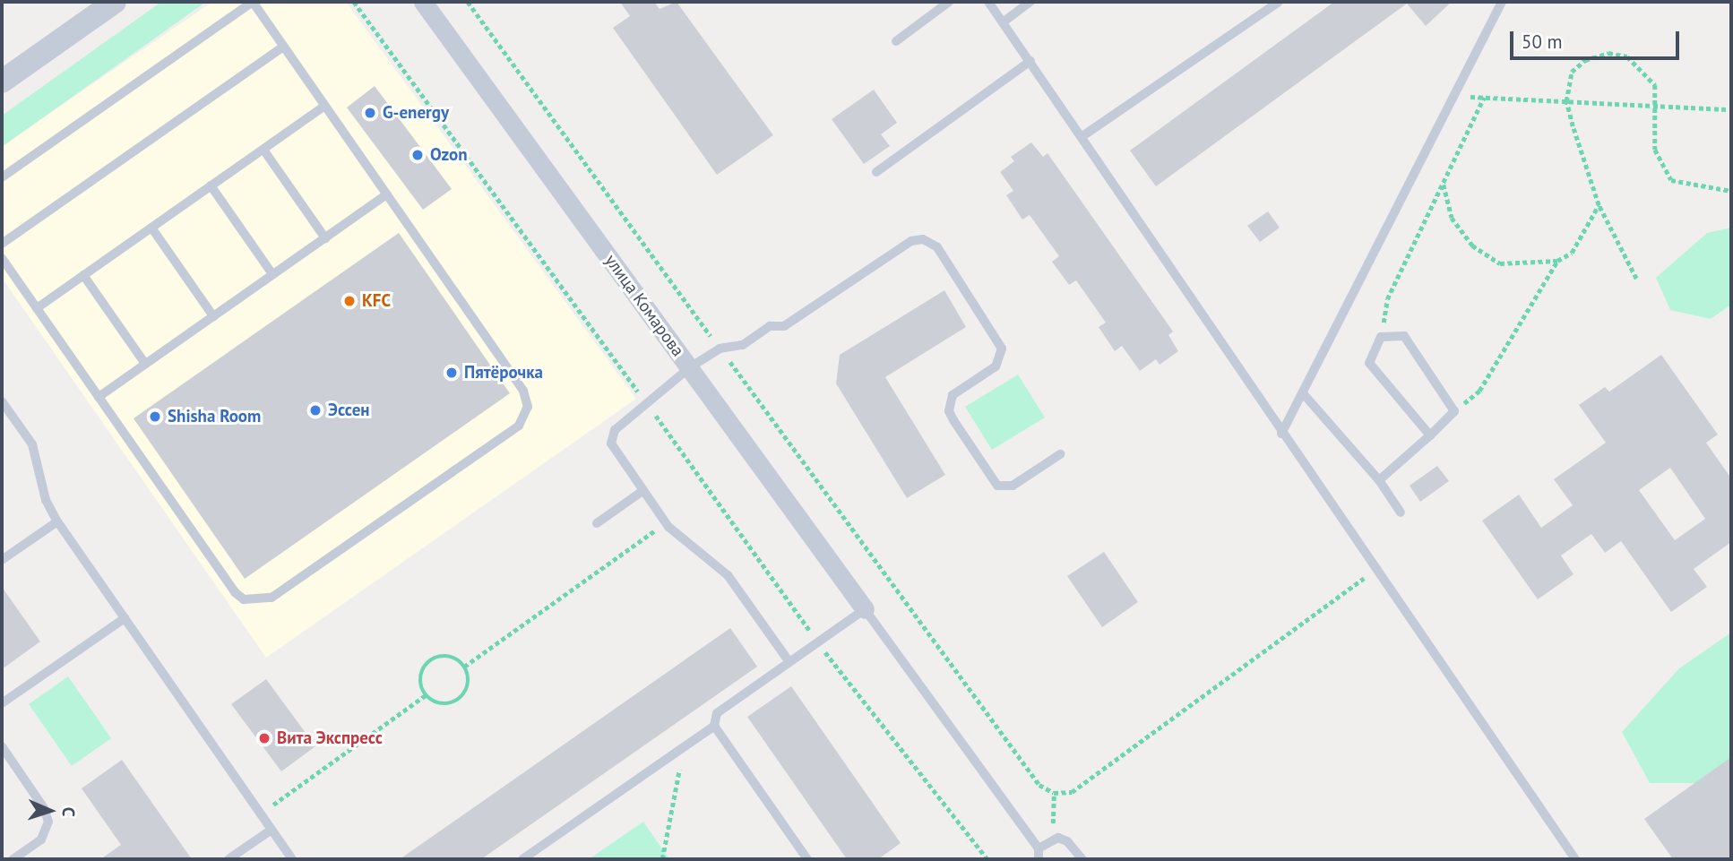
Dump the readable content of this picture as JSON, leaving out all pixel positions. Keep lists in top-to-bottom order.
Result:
{
  "streets": {
    "street": ["улица Комарова"]
  },
  "places": [
    "G-energy",
    "Ozon",
    "KFC",
    "Пятёрочка",
    "Эссен",
    "Shisha Room",
    "Вита Экспресс"
  ],
  "scale_bar": "50 m",
  "north": "right"
}
